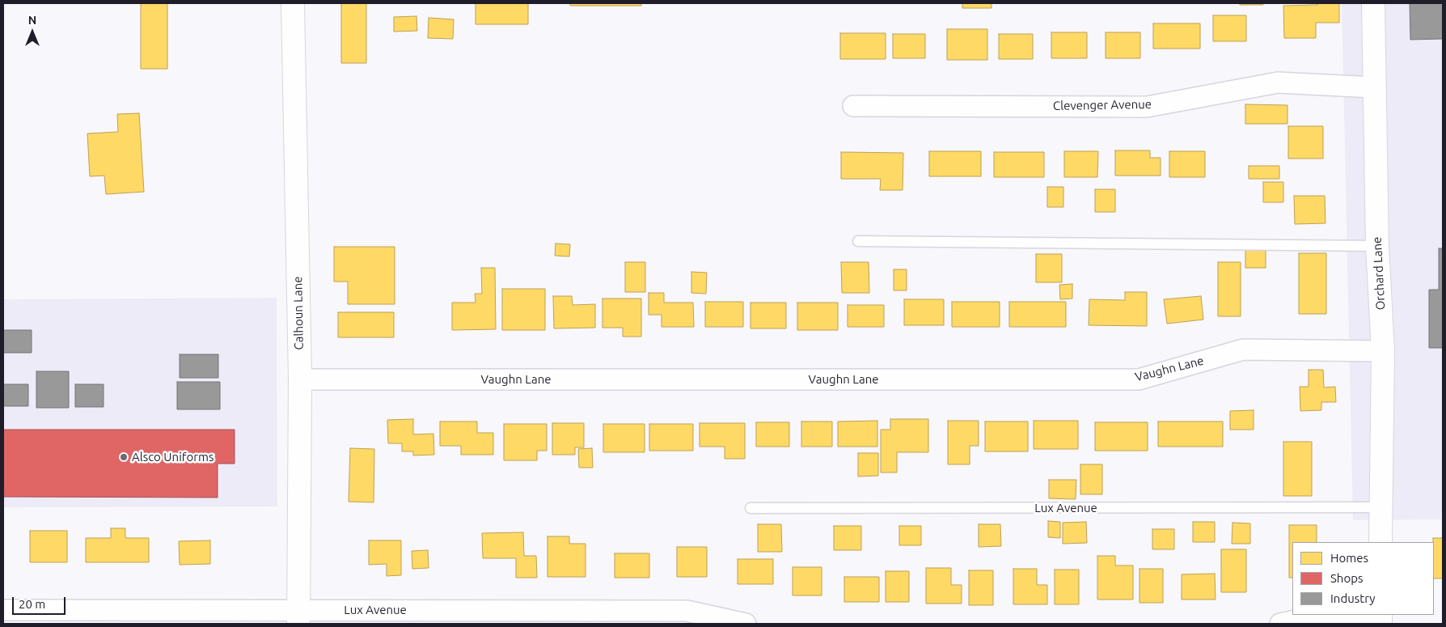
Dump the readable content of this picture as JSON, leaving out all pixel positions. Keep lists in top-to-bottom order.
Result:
{
  "streets": {
    "street": [
      "Clevenger Avenue",
      "Orchard Lane",
      "Calhoun Lane",
      "Vaughn Lane",
      "Lux Avenue"
    ]
  },
  "crossings": [
    ["Clevenger Avenue", "Orchard Lane"],
    ["Orchard Lane", "Vaughn Lane"],
    ["Orchard Lane", "Lux Avenue"],
    ["Calhoun Lane", "Vaughn Lane"],
    ["Calhoun Lane", "Lux Avenue"]
  ],
  "places": ["Alsco Uniforms"],
  "legend": ["Homes", "Shops", "Industry"],
  "scale_bar": "20 m",
  "north": "top"
}
